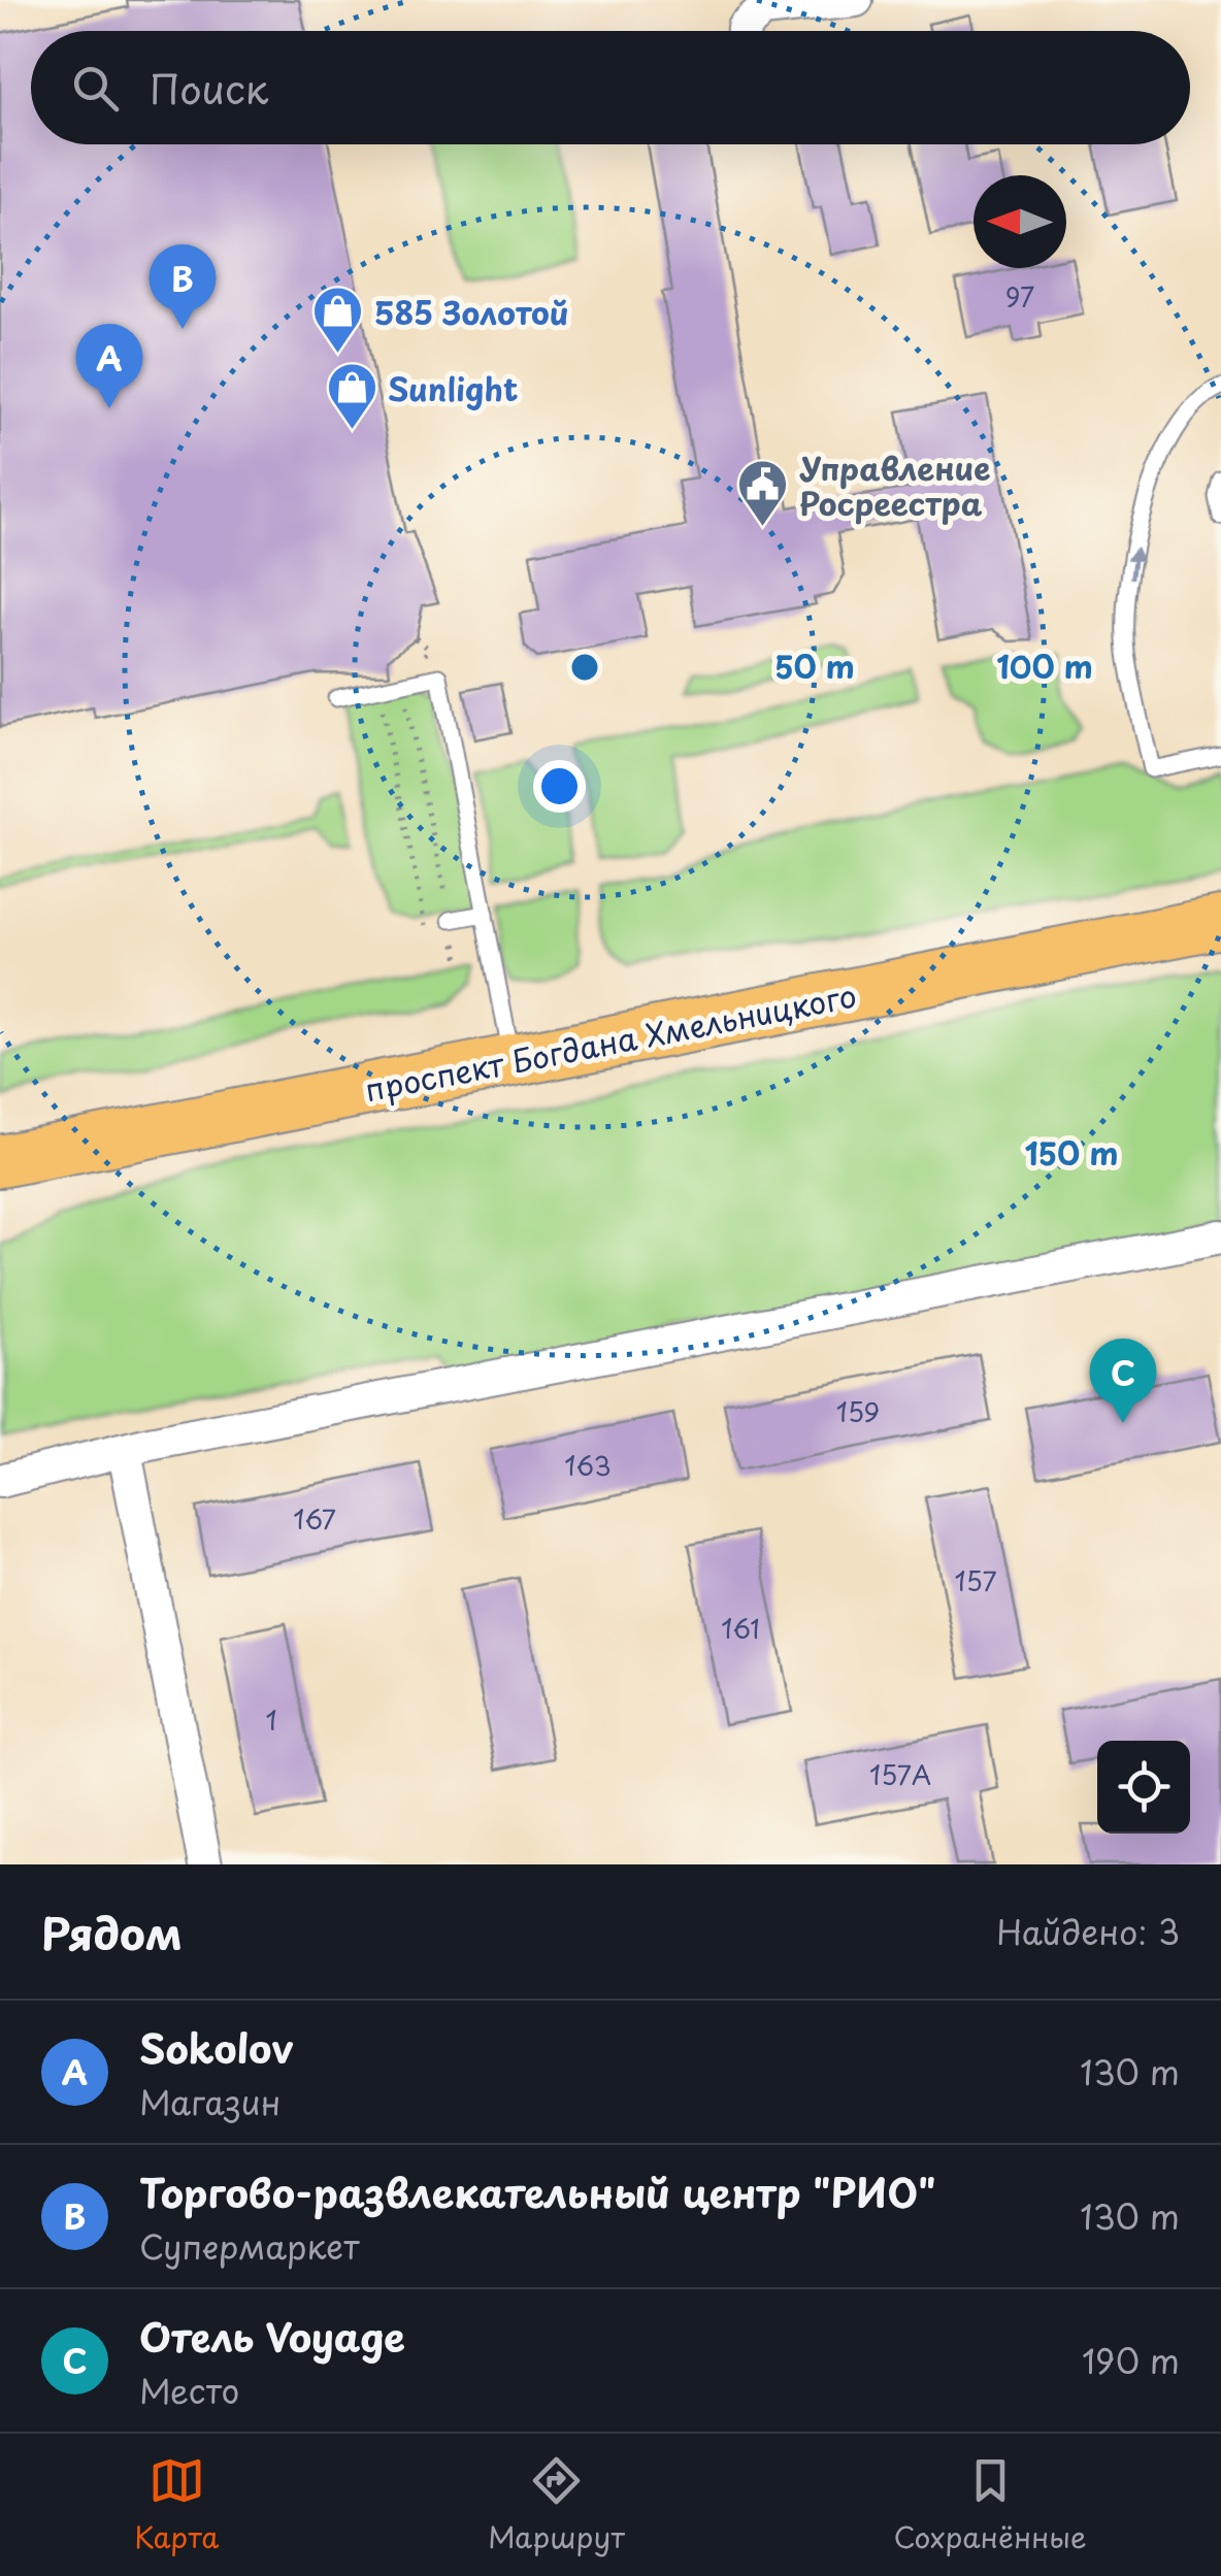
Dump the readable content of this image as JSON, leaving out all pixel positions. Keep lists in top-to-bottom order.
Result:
{
  "streets": {
    "main road": ["проспект Богдана Хмельницкого"]
  },
  "places": {
    "shop": ["585 Золотой", "Sunlight"],
    "public building": ["Управление Росреестра"]
  },
  "house_numbers": [
    "97",
    "159",
    "163",
    "167",
    "157",
    "161",
    "1",
    "157А"
  ],
  "north": "left",
  "page": {
    "search": "Поиск",
    "pins": ["B", "A", "C"],
    "heading": ["Рядом", "Найдено: 3"],
    "list": [
      {
        "mark": "A",
        "name": "Sokolov",
        "note": "Магазин",
        "value": "130 m"
      },
      {
        "mark": "B",
        "name": "Торгово-развлекательный центр \"РИО\"",
        "note": "Супермаркет",
        "value": "130 m"
      },
      {
        "mark": "C",
        "name": "Отель Voyage",
        "note": "Место",
        "value": "190 m"
      }
    ],
    "nav": ["Карта", "Маршрут", "Сохранённые"]
  },
  "rings": ["50 m", "100 m", "150 m"]
}
